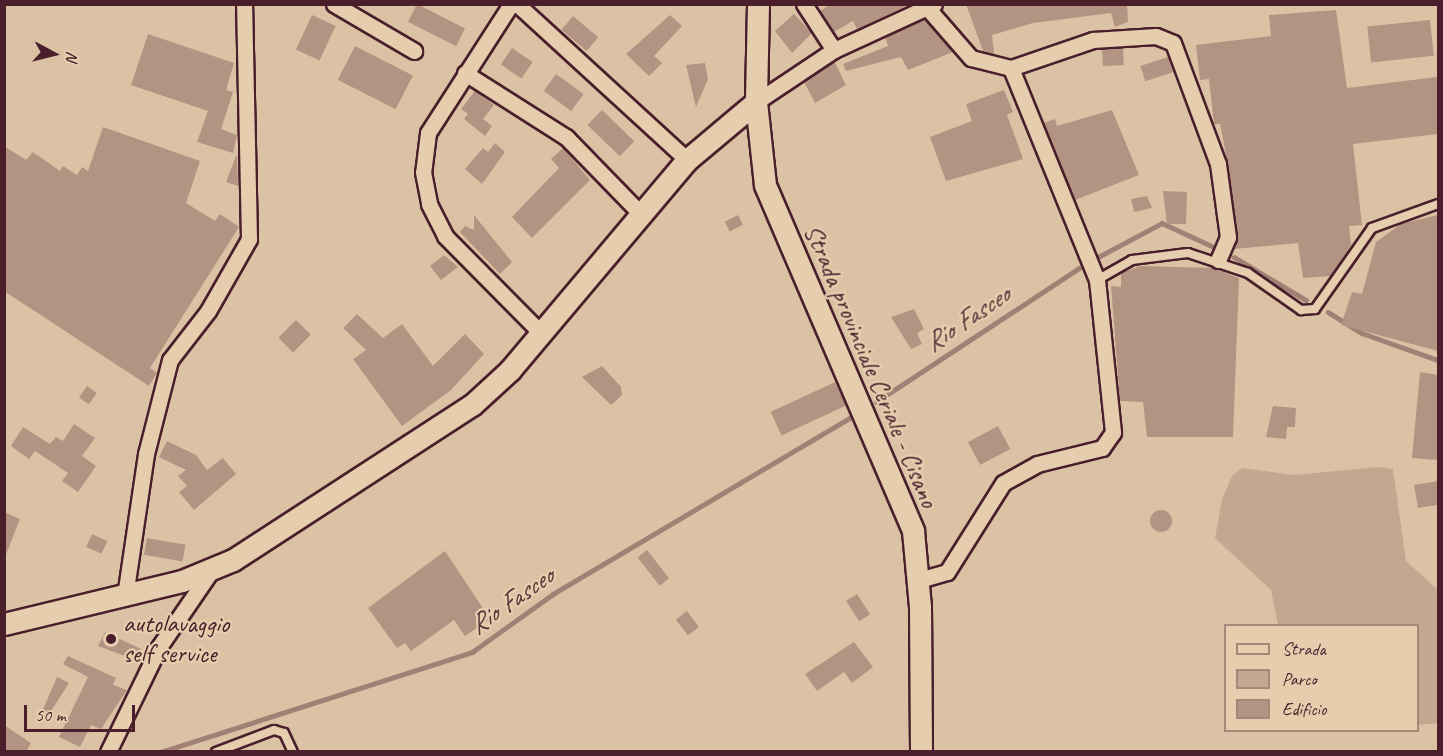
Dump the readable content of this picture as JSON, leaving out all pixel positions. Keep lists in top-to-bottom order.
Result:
{
  "streets": {
    "street": ["Strada provinciale Ceriale - Cisano"]
  },
  "water": ["Rio Fasceo"],
  "places": ["autolavaggio self service"],
  "legend": ["Strada", "Parco", "Edificio"],
  "scale_bar": "50 m",
  "north": "right"
}
